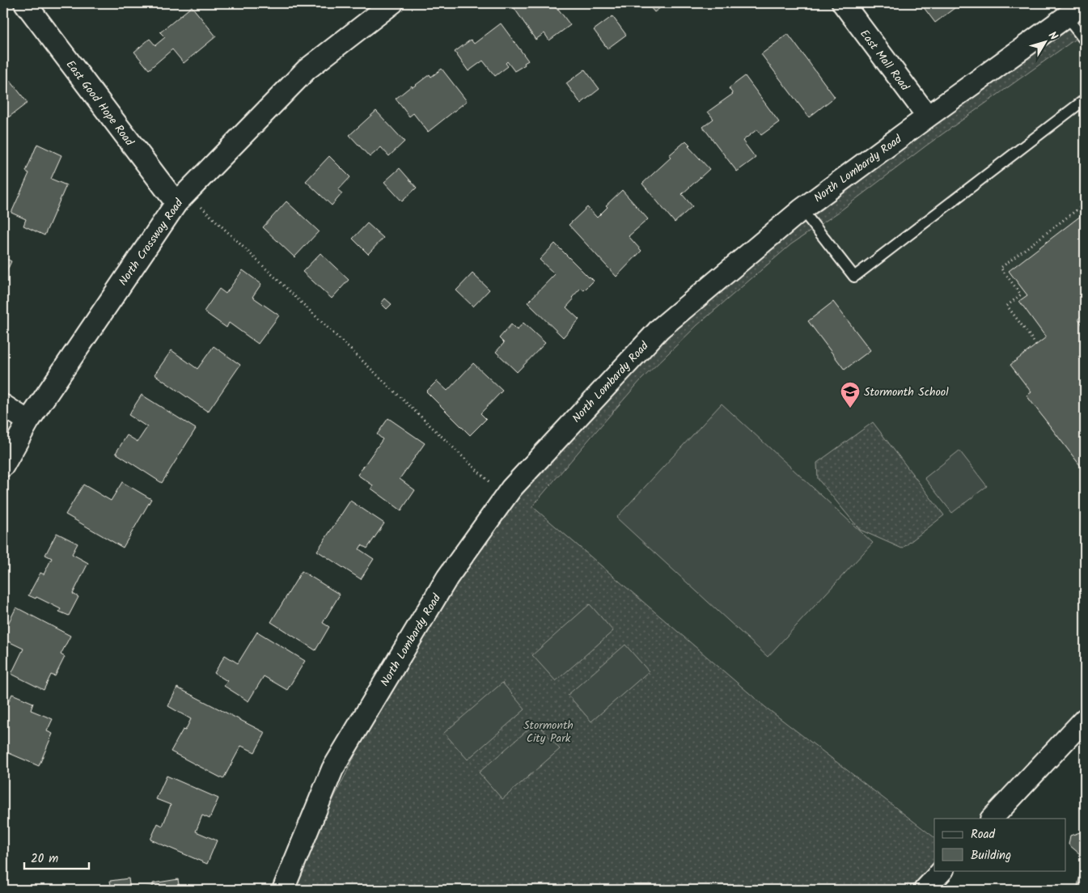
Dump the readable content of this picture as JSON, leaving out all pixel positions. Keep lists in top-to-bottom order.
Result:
{
  "streets": {
    "street": [
      "East Mall Road",
      "East Good Hope Road",
      "North Lombardy Road",
      "North Crossway Road"
    ]
  },
  "crossings": [
    ["East Mall Road", "North Lombardy Road"],
    ["East Good Hope Road", "North Crossway Road"]
  ],
  "parks": ["Stormonth City Park"],
  "places": {
    "school or university": ["Stormonth School"]
  },
  "legend": ["Road", "Building"],
  "scale_bar": "20 m",
  "north": "top right"
}
